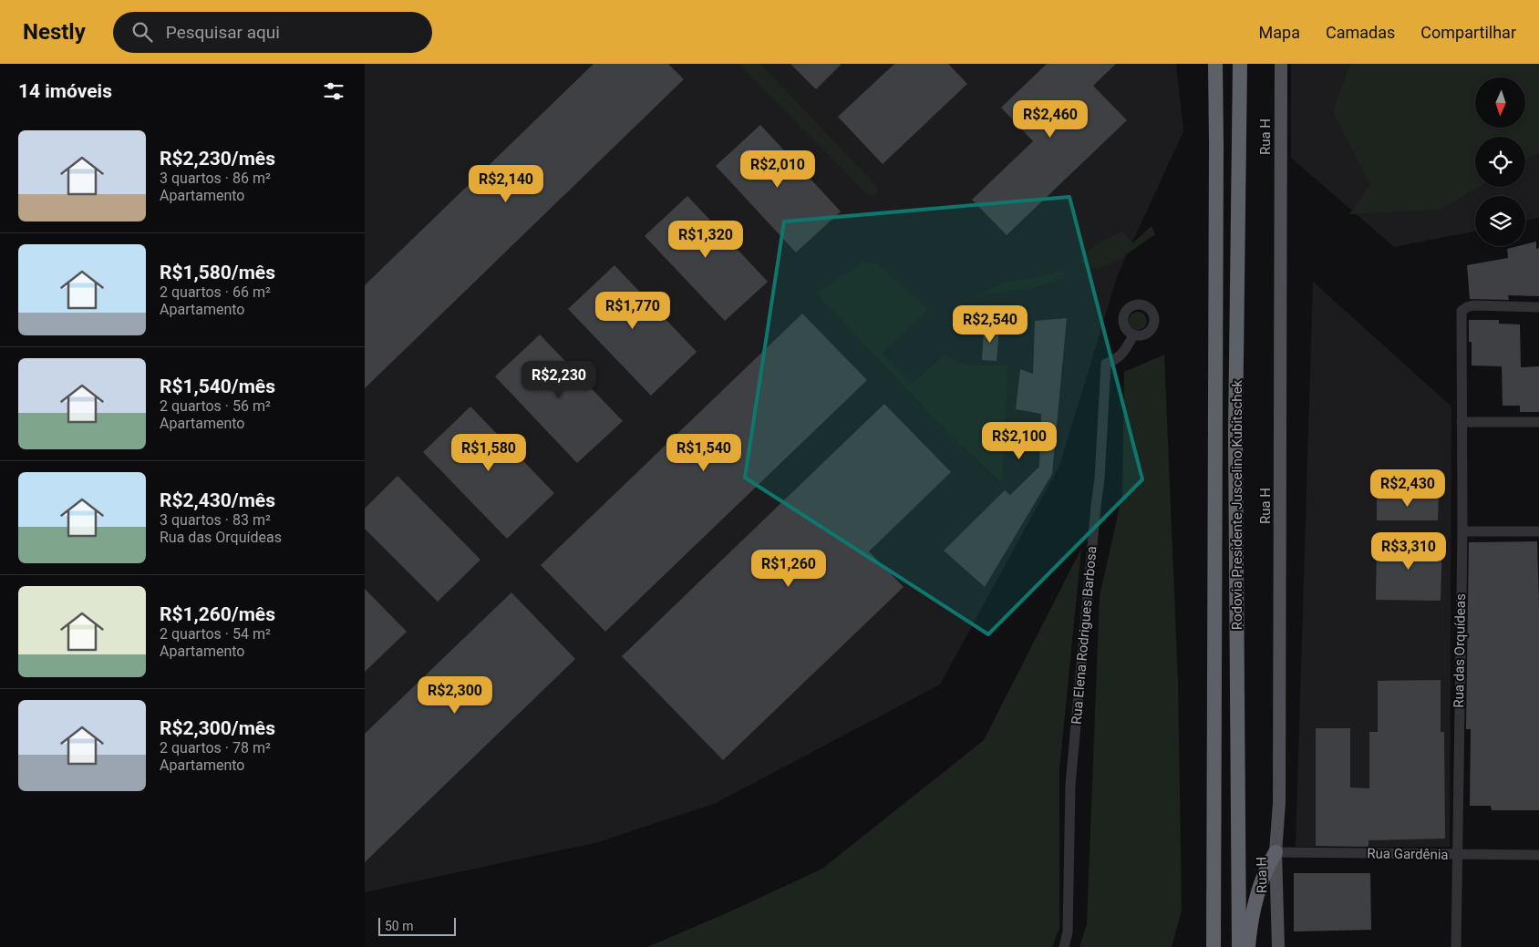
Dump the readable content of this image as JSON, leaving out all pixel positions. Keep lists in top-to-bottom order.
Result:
{
  "streets": {
    "highway": ["Rodovia Presidente Juscelino Kubitschek"],
    "main road": ["Rua H"],
    "street": ["Rua Elena Rodrigues Barbosa", "Rua das Orquídeas", "Rua Gardênia"]
  },
  "crossings": [
    ["Rua H", "Rua Gardênia"],
    ["Rua das Orquídeas", "Rua Gardênia"]
  ],
  "scale_bar": "50 m",
  "north": "bottom",
  "page": {
    "header": "Nestly",
    "search": "Pesquisar aqui",
    "nav": ["Mapa", "Camadas", "Compartilhar"],
    "heading": "14 imóveis",
    "price": [
      "R$2,460",
      "R$2,010",
      "R$2,140",
      "R$1,320",
      "R$1,770",
      "R$2,540",
      "R$2,230",
      "R$2,100",
      "R$1,580",
      "R$1,540",
      "R$2,430",
      "R$3,310",
      "R$1,260",
      "R$2,300"
    ],
    "list": [
      {
        "name": "R$2,230/mês",
        "note": "3 quartos · 86 m² · Apartamento"
      },
      {
        "name": "R$1,580/mês",
        "note": "2 quartos · 66 m² · Apartamento"
      },
      {
        "name": "R$1,540/mês",
        "note": "2 quartos · 56 m² · Apartamento"
      },
      {
        "name": "R$2,430/mês",
        "note": "3 quartos · 83 m² · Rua das Orquídeas"
      },
      {
        "name": "R$1,260/mês",
        "note": "2 quartos · 54 m² · Apartamento"
      },
      {
        "name": "R$2,300/mês",
        "note": "2 quartos · 78 m² · Apartamento"
      }
    ],
    "scale": "50 m"
  }
}
